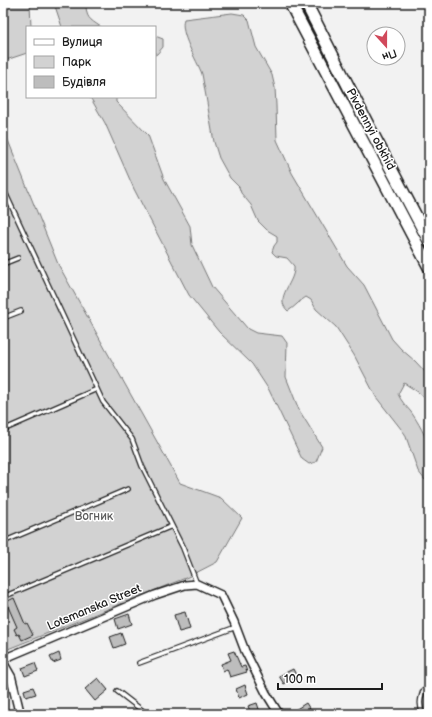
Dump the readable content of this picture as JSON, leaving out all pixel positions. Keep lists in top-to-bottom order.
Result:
{
  "streets": {
    "main road": ["Pivdennyi obkhid"],
    "street": ["Lotsmanska Street"]
  },
  "parks": ["Вогник"],
  "legend": ["Вулиця", "Парк", "Будівля"],
  "scale_bar": "100 m",
  "north": "bottom"
}
